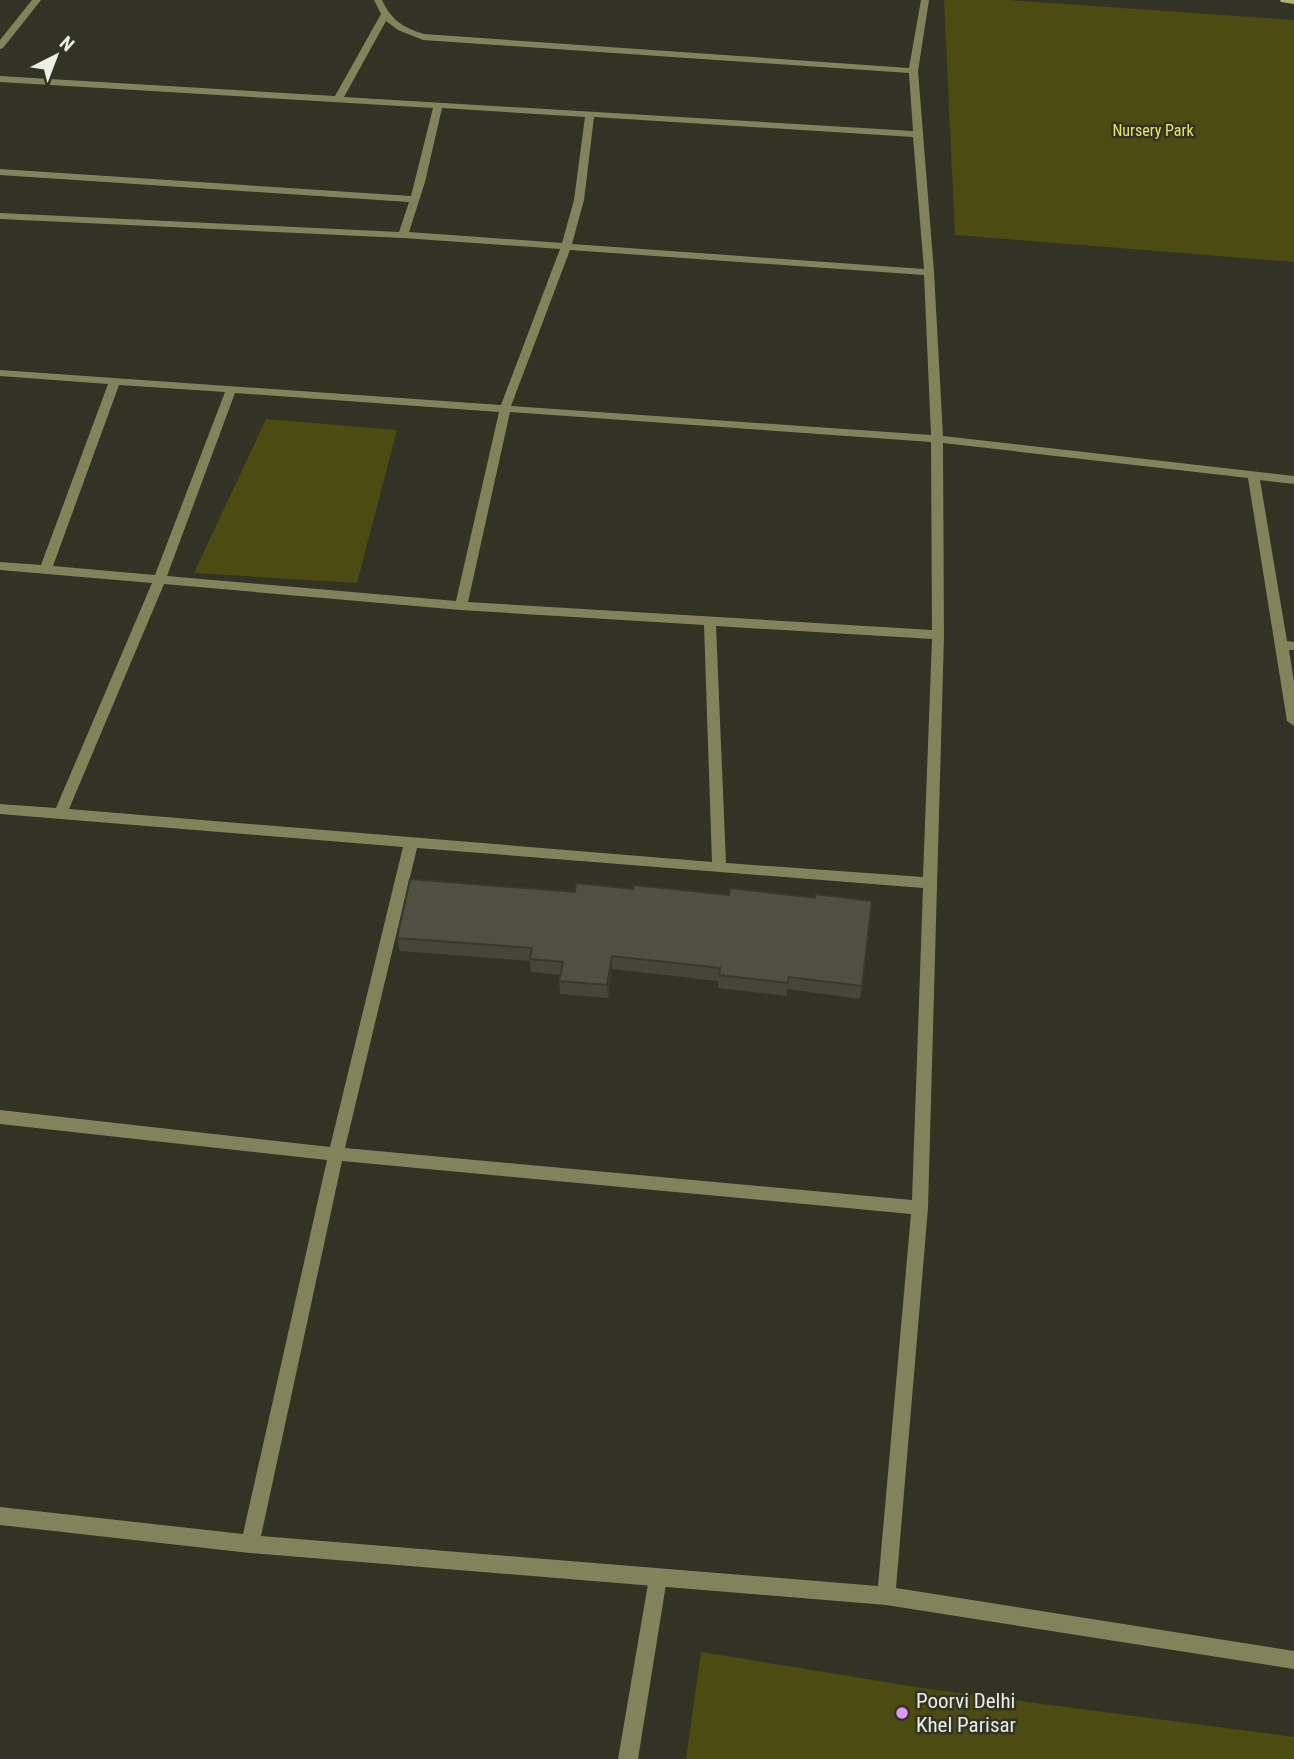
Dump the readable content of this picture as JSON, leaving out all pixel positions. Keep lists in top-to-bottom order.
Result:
{
  "parks": ["Nursery Park"],
  "places": ["Poorvi Delhi Khel Parisar"],
  "north": "top right"
}
